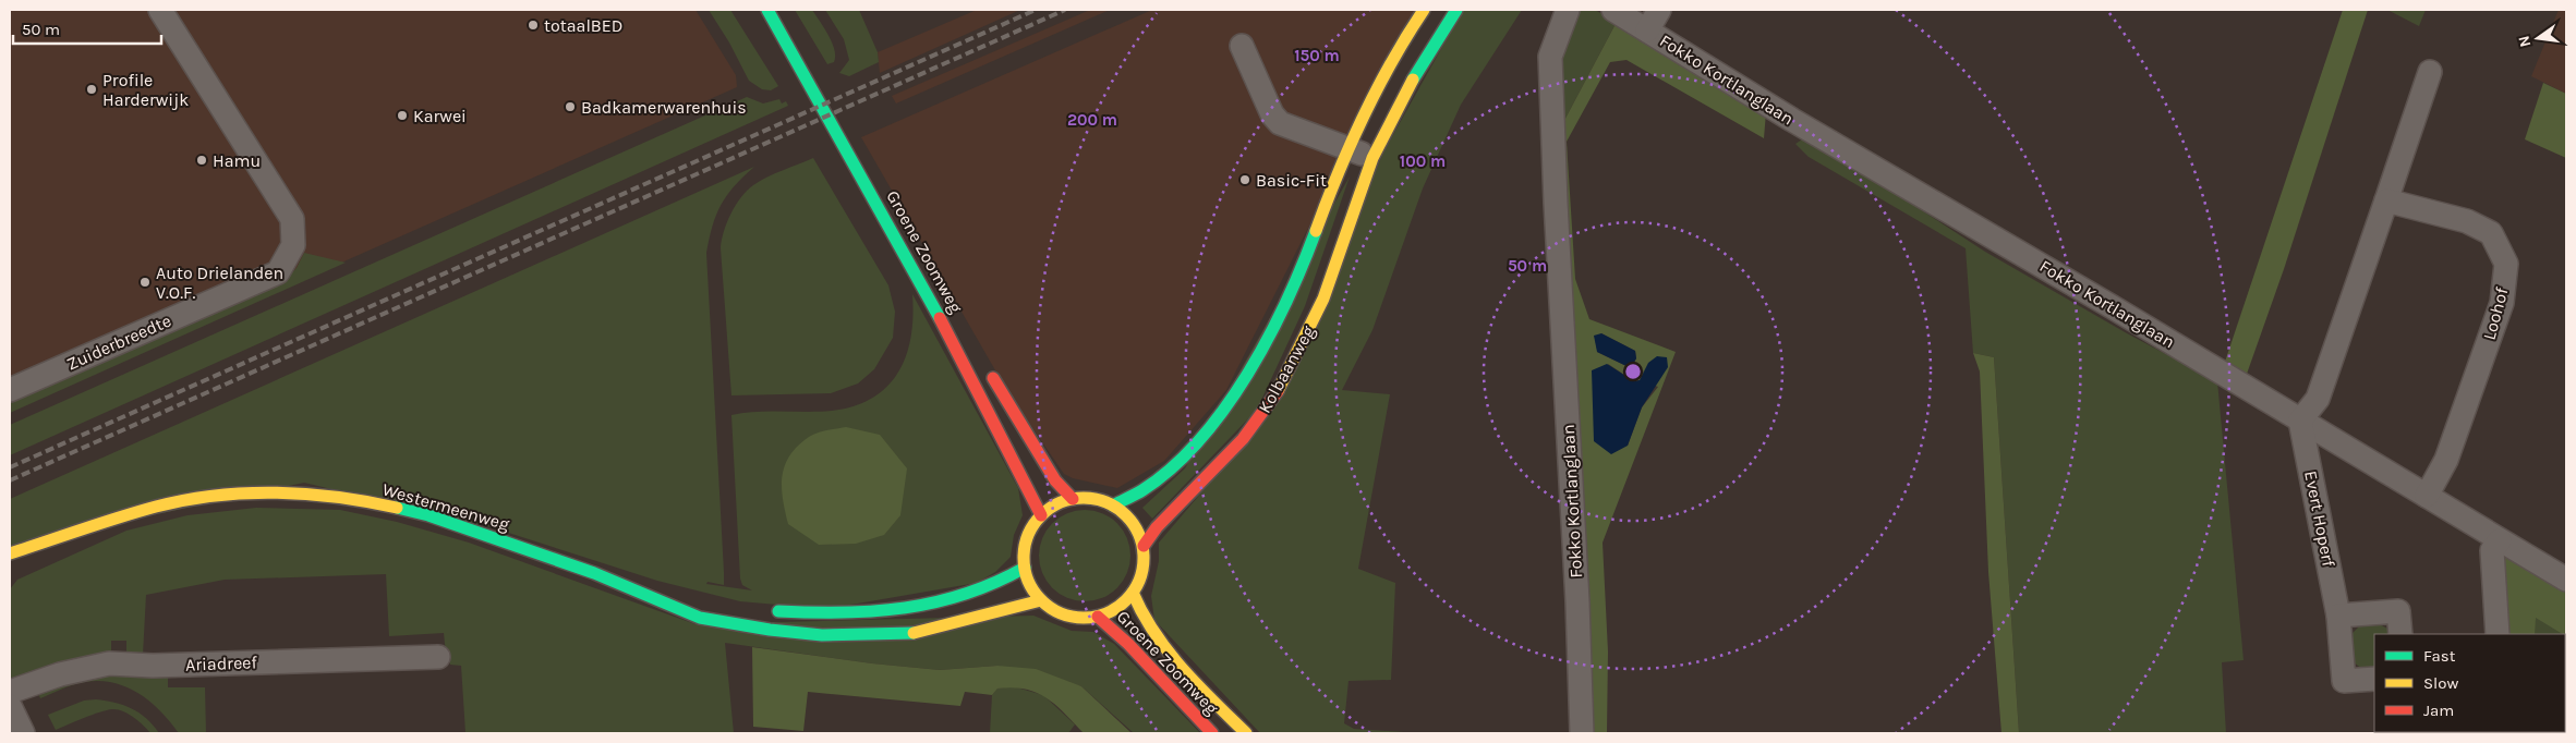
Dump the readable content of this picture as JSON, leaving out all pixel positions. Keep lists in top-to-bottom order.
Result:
{
  "streets": {
    "street": [
      "Fokko Kortlanglaan",
      "Groene Zoomweg",
      "Loohof",
      "Zuiderbreedte",
      "Kolbaanweg",
      "Westermeenweg",
      "Evert Hoperf",
      "Ariadreef"
    ]
  },
  "crossings": [
    ["Fokko Kortlanglaan", "Loohof"],
    ["Fokko Kortlanglaan", "Evert Hoperf"],
    ["Groene Zoomweg", "Kolbaanweg"],
    ["Groene Zoomweg", "Westermeenweg"],
    ["Kolbaanweg", "Westermeenweg"]
  ],
  "places": [
    "totaalBED",
    "Profile Harderwijk",
    "Badkamerwarenhuis",
    "Karwei",
    "Hamu",
    "Basic-Fit",
    "Auto Drielanden V.O.F."
  ],
  "legend": ["Fast", "Slow", "Jam"],
  "scale_bar": "50 m",
  "north": "left",
  "rings": [
    "150 m",
    "200 m",
    "100 m",
    "50 m"
  ]
}
